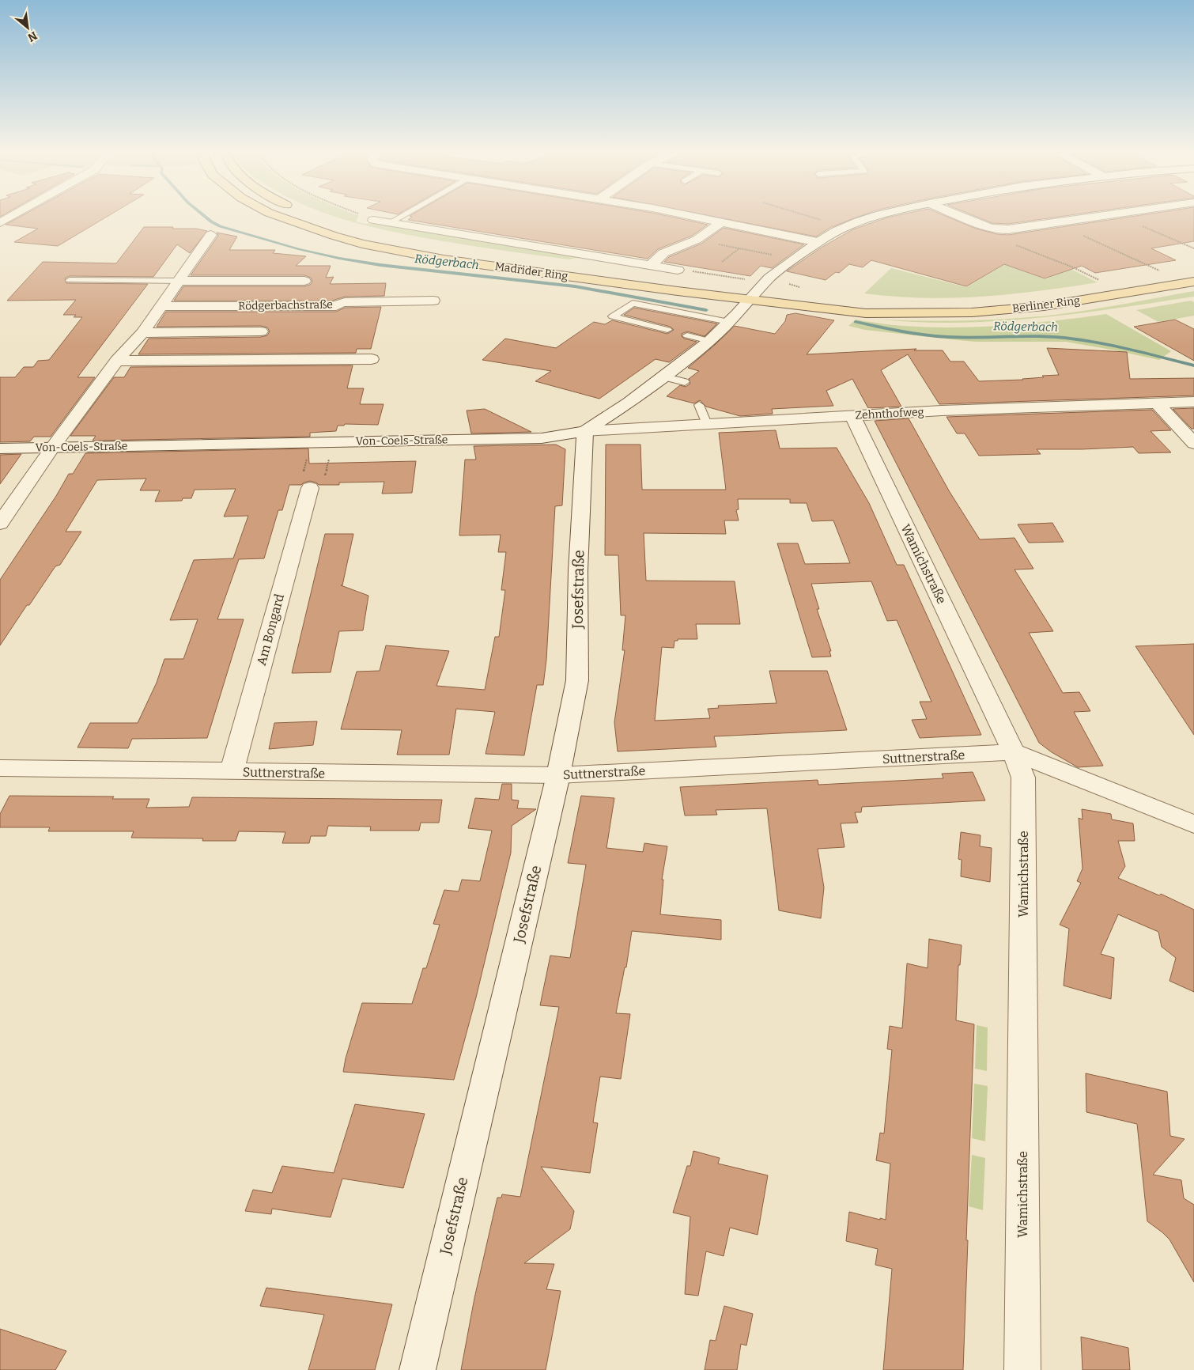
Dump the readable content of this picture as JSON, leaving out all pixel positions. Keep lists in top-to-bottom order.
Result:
{
  "streets": {
    "main road": ["Madrider Ring", "Berliner Ring"],
    "street": [
      "Rödgerbachstraße",
      "Zehnthofweg",
      "Von-Coels-Straße",
      "Wamichstraße",
      "Josefstraße",
      "Am Bongard",
      "Suttnerstraße"
    ]
  },
  "crossings": [
    ["Madrider Ring", "Berliner Ring"],
    ["Madrider Ring", "Von-Coels-Straße"],
    ["Berliner Ring", "Von-Coels-Straße"],
    ["Zehnthofweg", "Von-Coels-Straße"],
    ["Zehnthofweg", "Wamichstraße"],
    ["Zehnthofweg", "Josefstraße"],
    ["Von-Coels-Straße", "Josefstraße"],
    ["Wamichstraße", "Suttnerstraße"],
    ["Josefstraße", "Suttnerstraße"],
    ["Am Bongard", "Suttnerstraße"]
  ],
  "water": ["Rödgerbach"],
  "north": "bottom right"
}
